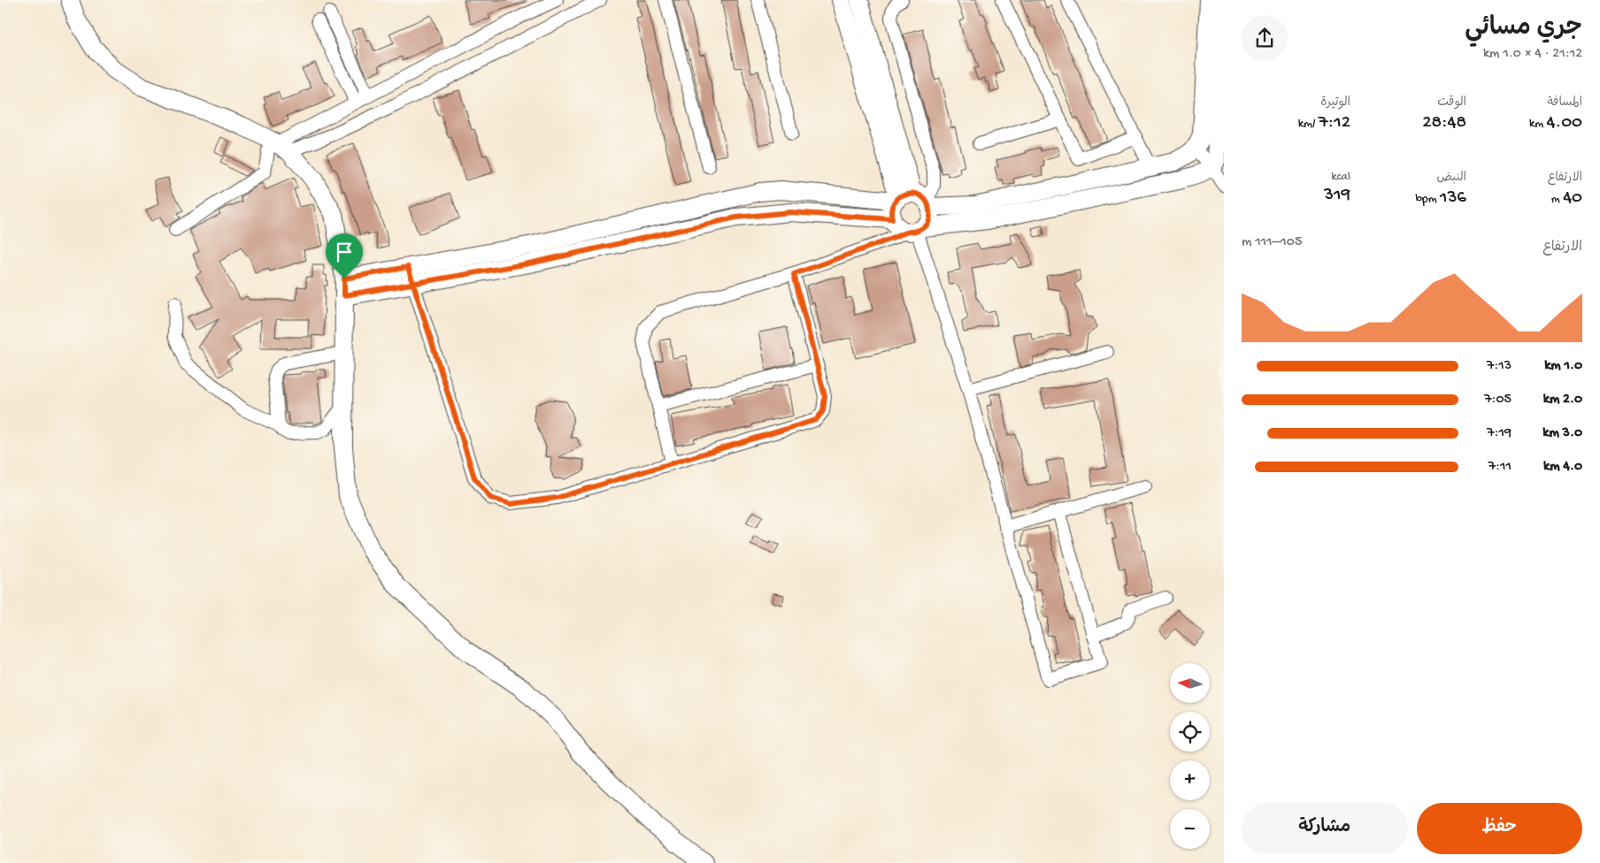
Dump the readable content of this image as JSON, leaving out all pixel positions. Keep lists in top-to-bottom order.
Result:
{
  "north": "left",
  "page": {
    "heading": ["جري مسائي", "21:12 · 4 × 1.0 km"],
    "stats": [
      ["المسافة", "4.00 km"],
      ["الوقت", "28:48"],
      ["الوتيرة", "7:12 /km"],
      ["الارتفاع", "40 m"],
      ["النبض", "136 bpm"],
      ["kcal", "319"]
    ],
    "chart": ["الارتفاع", "105–111 m"],
    "list": [
      {
        "name": "1.0 km",
        "note": "7:13"
      },
      {
        "name": "2.0 km",
        "note": "7:05"
      },
      {
        "name": "3.0 km",
        "note": "7:19"
      },
      {
        "name": "4.0 km",
        "note": "7:11"
      }
    ],
    "map_buttons": ["+", "−"],
    "buttons": ["حفظ", "مشاركة"]
  }
}
